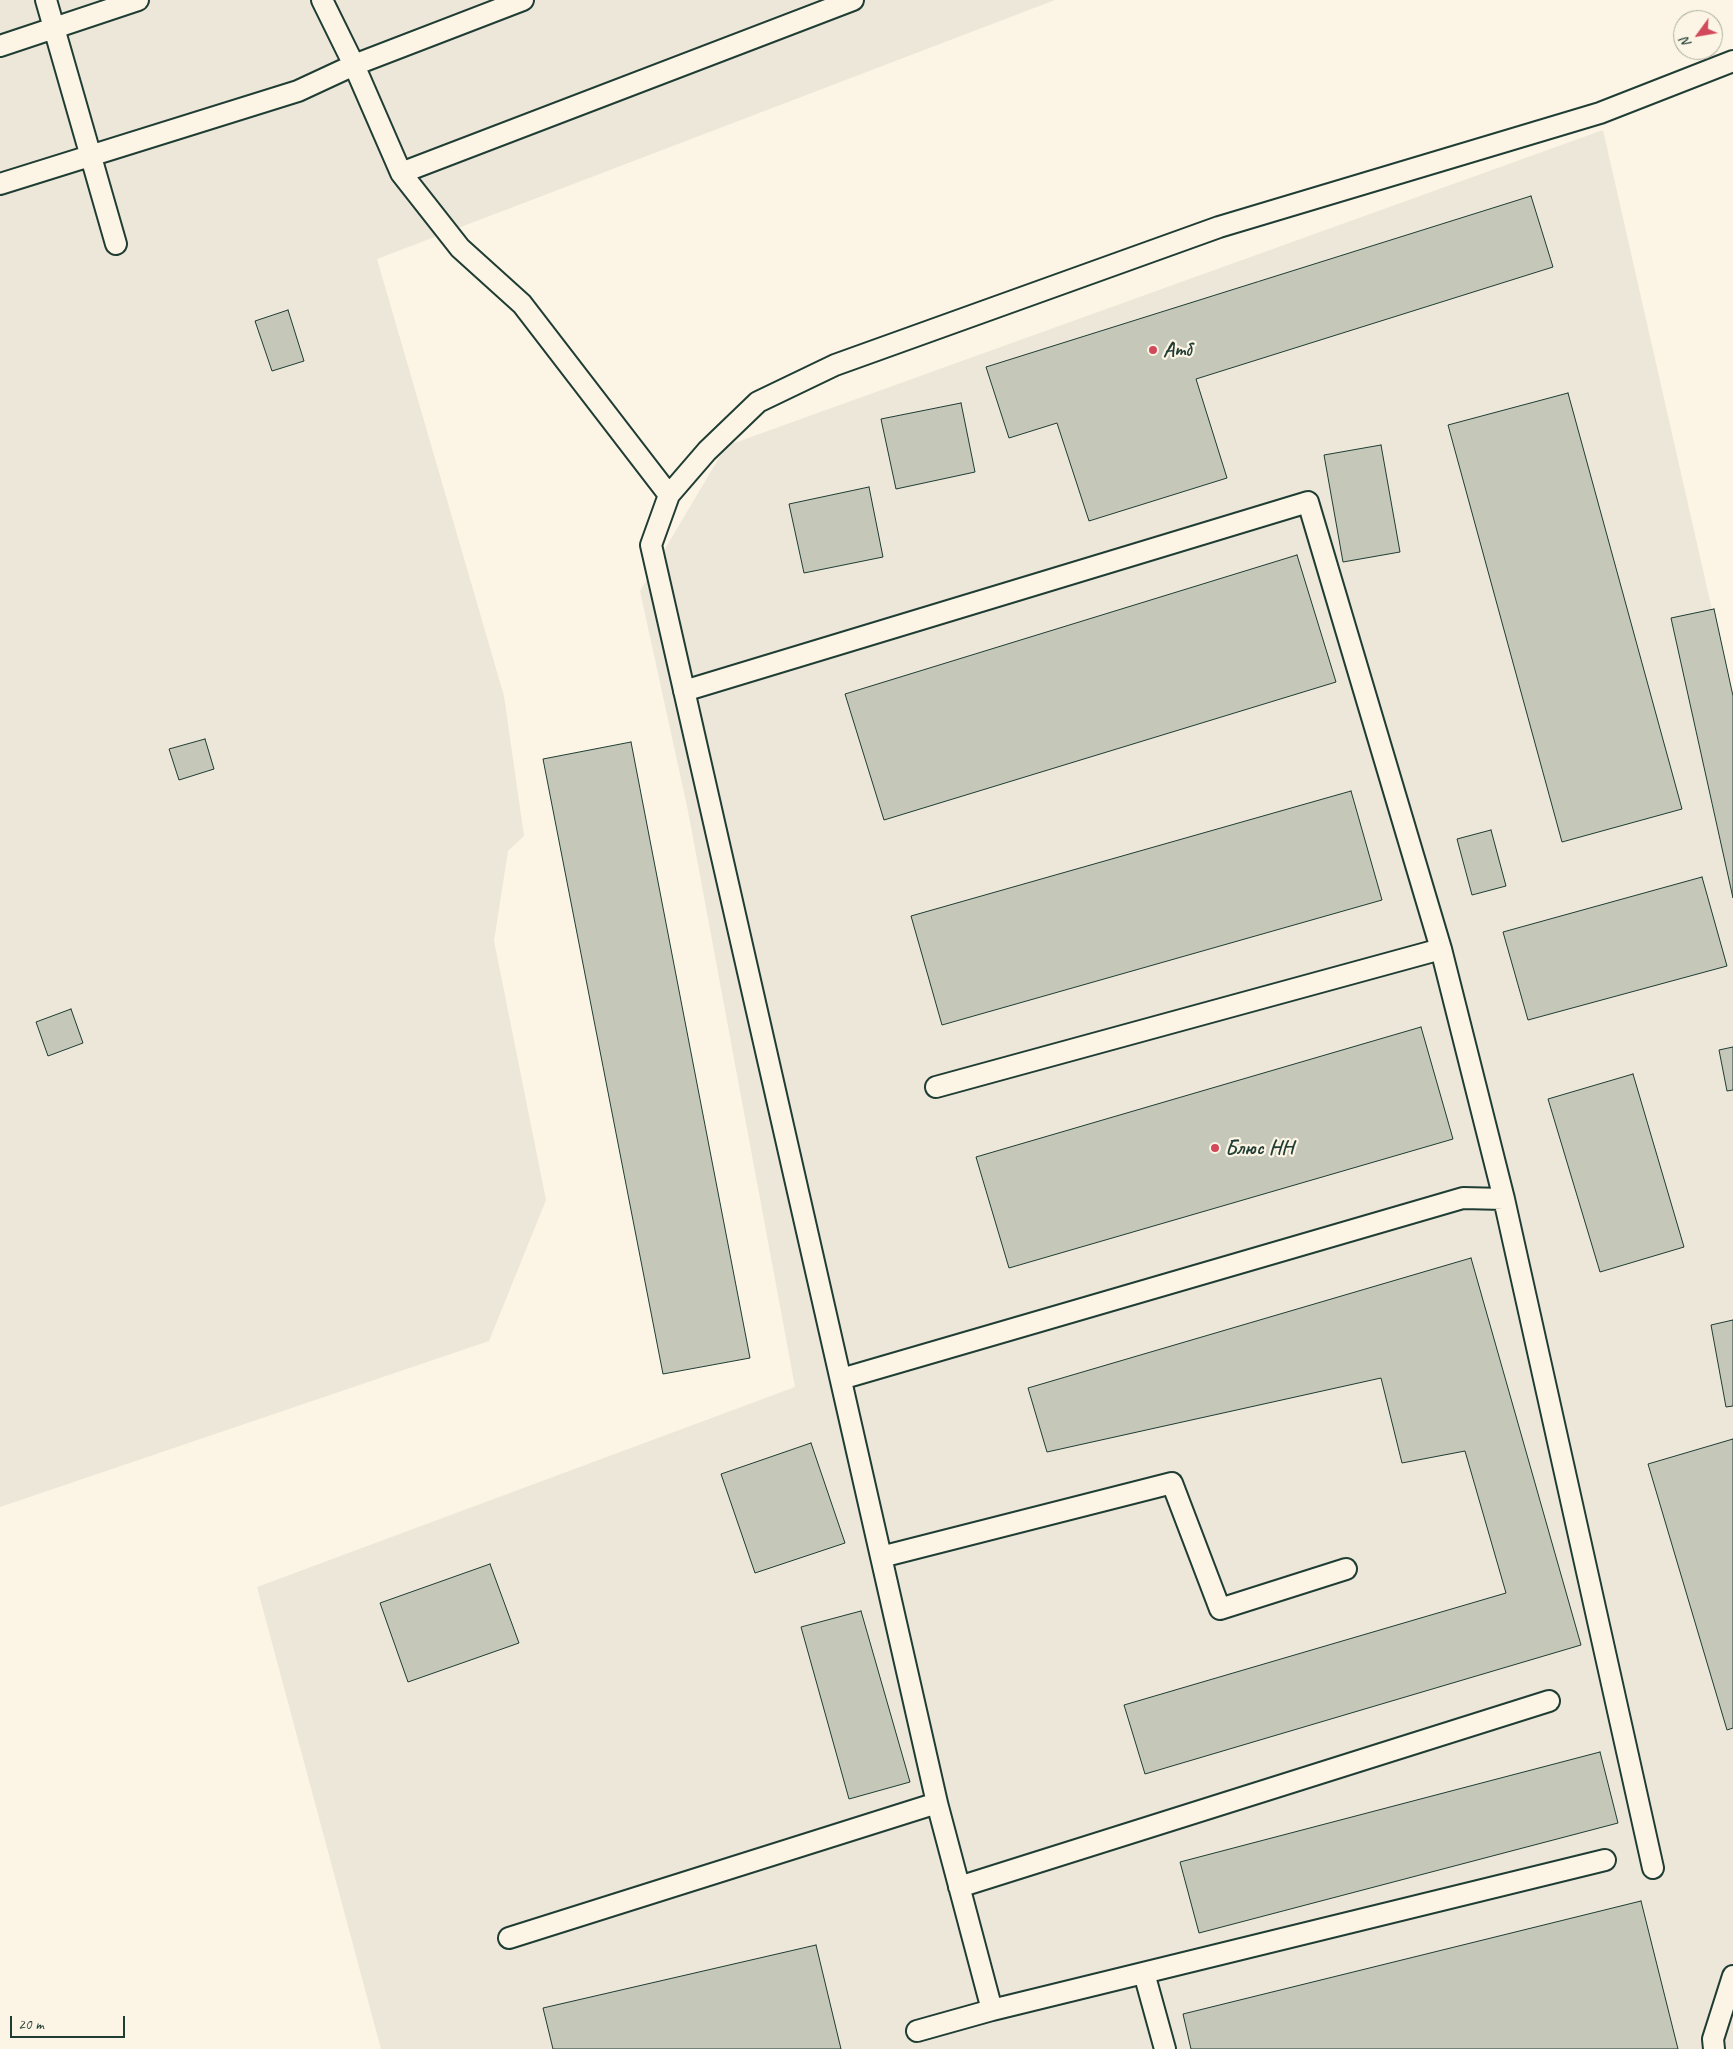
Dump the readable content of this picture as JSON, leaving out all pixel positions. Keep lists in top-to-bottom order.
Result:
{
  "places": ["Атб", "Блюс НН"],
  "scale_bar": "20 m",
  "north": "bottom left"
}
